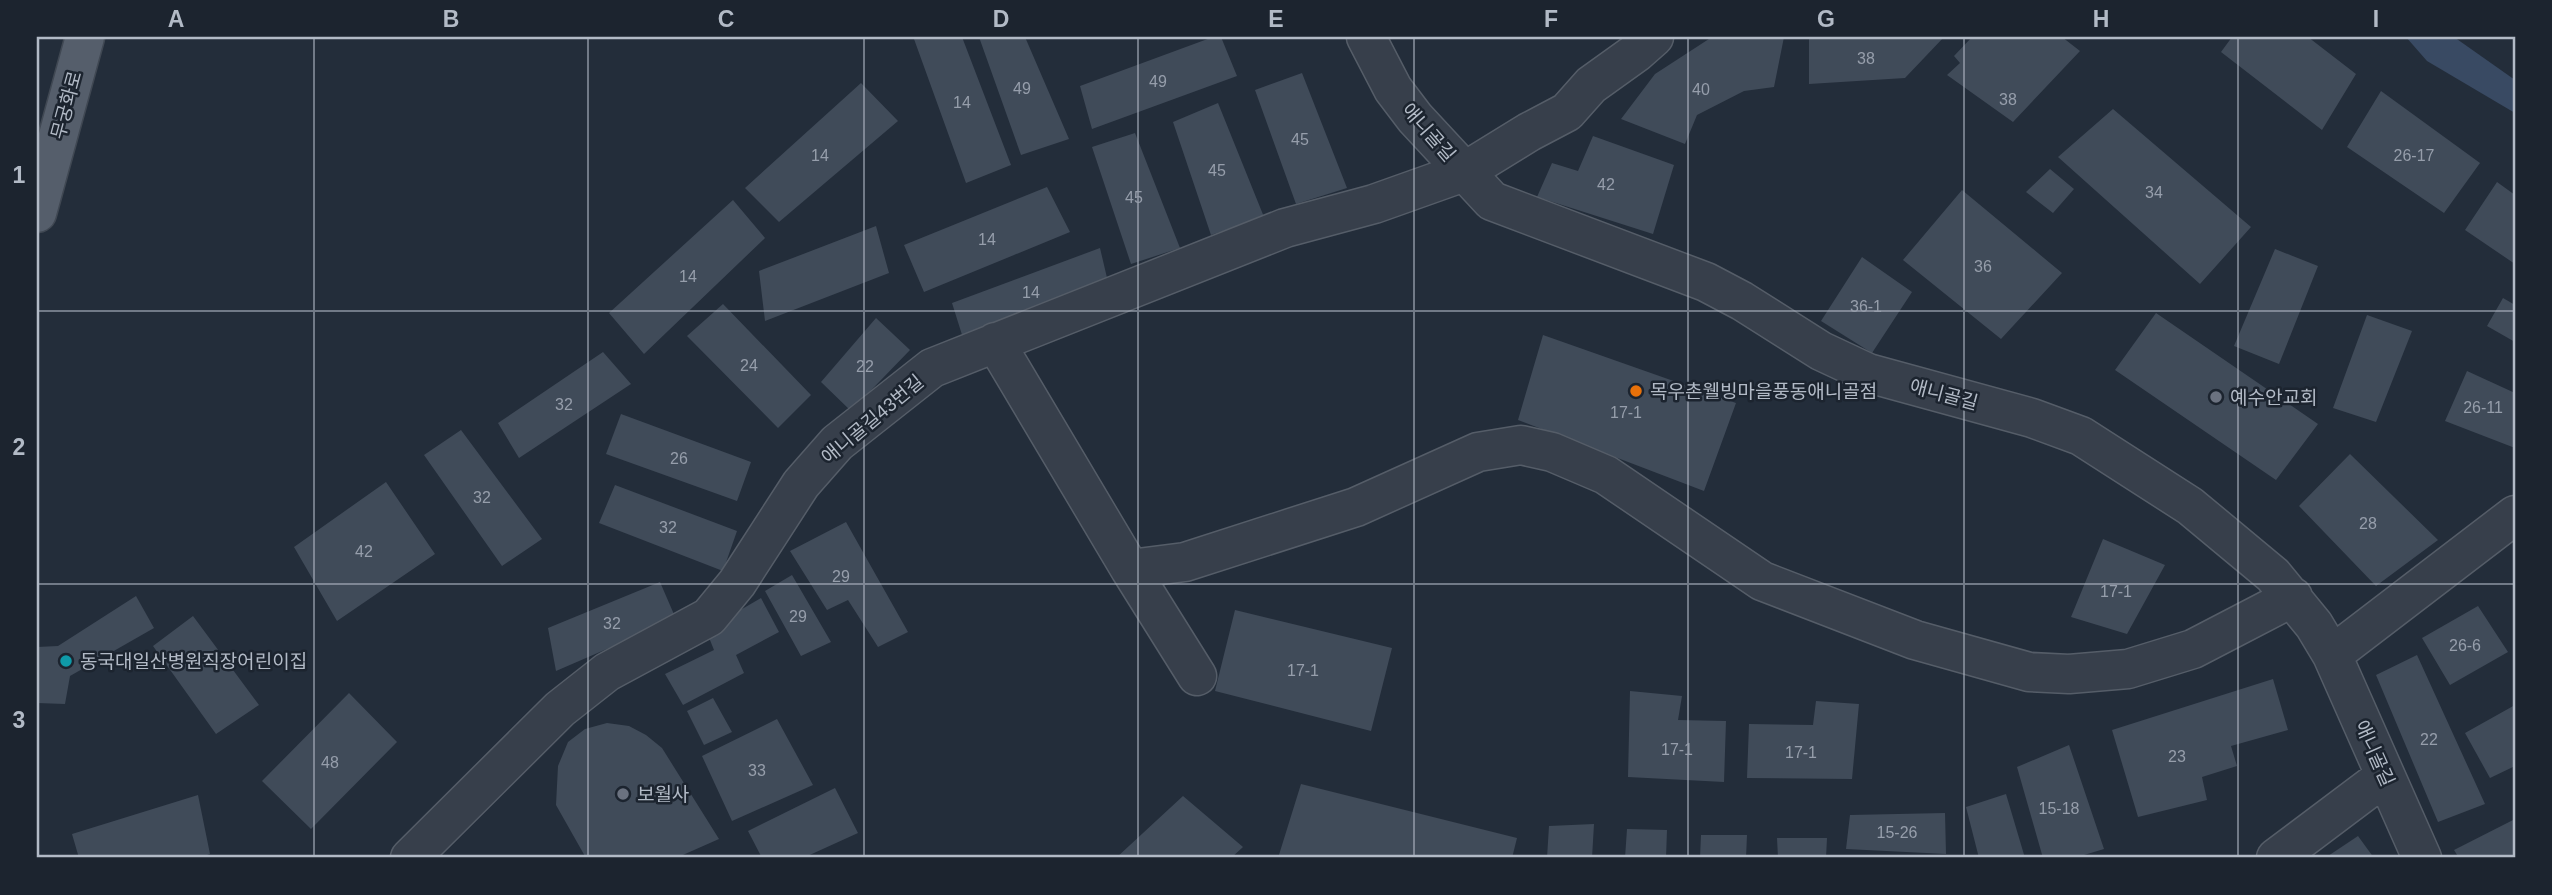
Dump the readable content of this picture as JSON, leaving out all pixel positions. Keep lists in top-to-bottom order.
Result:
{
  "streets": {
    "main road": ["무궁화로"],
    "street": ["애니골길", "애니골길43번길"]
  },
  "crossings": [
    ["애니골길", "애니골길43번길"]
  ],
  "places": [
    "목우촌웰빙마을풍동애니골점",
    "예수안교회",
    "동국대일산병원직장어린이집",
    "보월사"
  ],
  "house_numbers": [
    "38",
    "49",
    "49",
    "40",
    "38",
    "14",
    "45",
    "14",
    "26-17",
    "45",
    "42",
    "34",
    "45",
    "14",
    "36",
    "14",
    "14",
    "36-1",
    "24",
    "22",
    "32",
    "26-11",
    "17-1",
    "26",
    "32",
    "28",
    "32",
    "42",
    "29",
    "17-1",
    "29",
    "32",
    "26-6",
    "17-1",
    "22",
    "17-1",
    "17-1",
    "23",
    "48",
    "33",
    "15-18",
    "15-26"
  ],
  "grid": {
    "columns": [
      "A",
      "B",
      "C",
      "D",
      "E",
      "F",
      "G",
      "H",
      "I"
    ],
    "rows": ["1", "2", "3"]
  }
}
